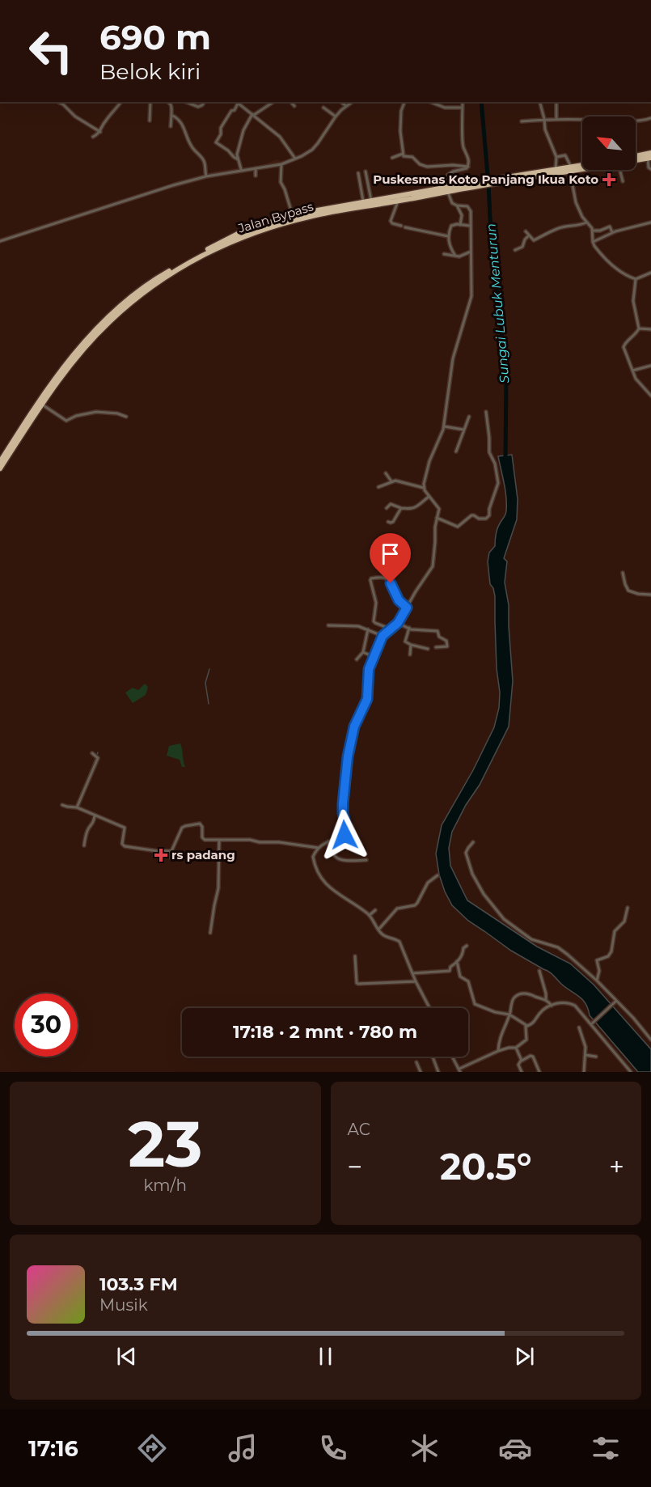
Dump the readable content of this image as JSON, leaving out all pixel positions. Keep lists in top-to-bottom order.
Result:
{
  "streets": {
    "highway": ["Jalan Bypass"]
  },
  "water": ["Sungai Lubuk Menturun"],
  "places": {
    "health": ["Puskesmas Koto Panjang Ikua Koto", "rs padang"]
  },
  "north": "top left",
  "page": {
    "turn": ["690 m", "Belok kiri"],
    "limit": "30",
    "trip": "17:18 · 2 mnt · 780 m",
    "tile": [
      ["23", "km/h"],
      "AC"
    ],
    "heat": ["−", "20.5°", "+"],
    "song": ["103.3 FM", "Musik"],
    "tabs": "17:16"
  }
}
